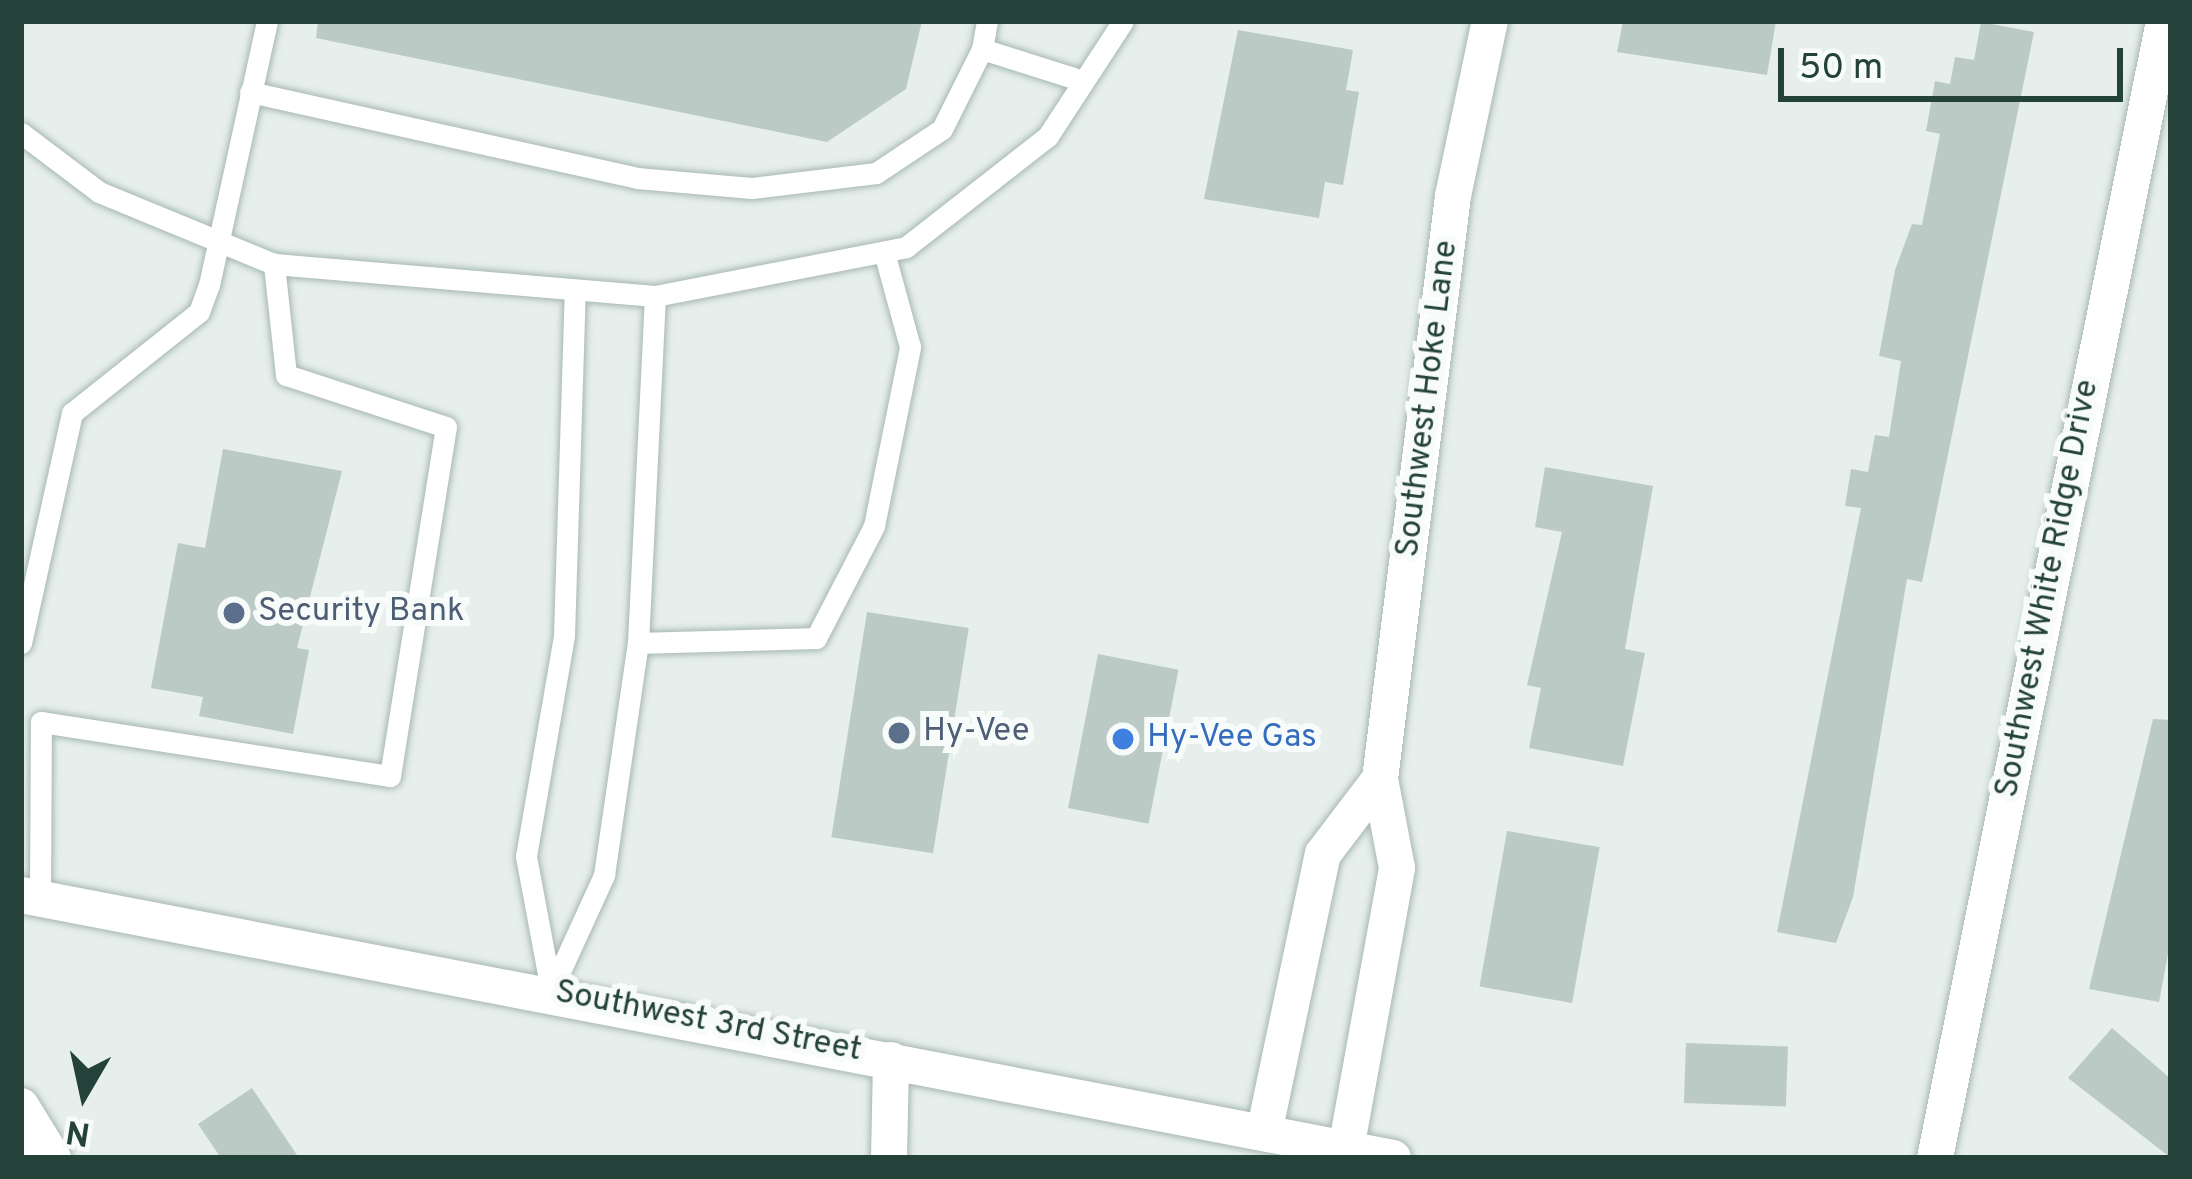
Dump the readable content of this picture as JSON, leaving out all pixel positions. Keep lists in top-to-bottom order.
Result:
{
  "streets": {
    "street": ["Southwest Hoke Lane", "Southwest White Ridge Drive", "Southwest 3rd Street"]
  },
  "crossings": [
    ["Southwest Hoke Lane", "Southwest 3rd Street"]
  ],
  "places": ["Security Bank", "Hy-Vee", "Hy-Vee Gas"],
  "scale_bar": "50 m",
  "north": "bottom"
}
